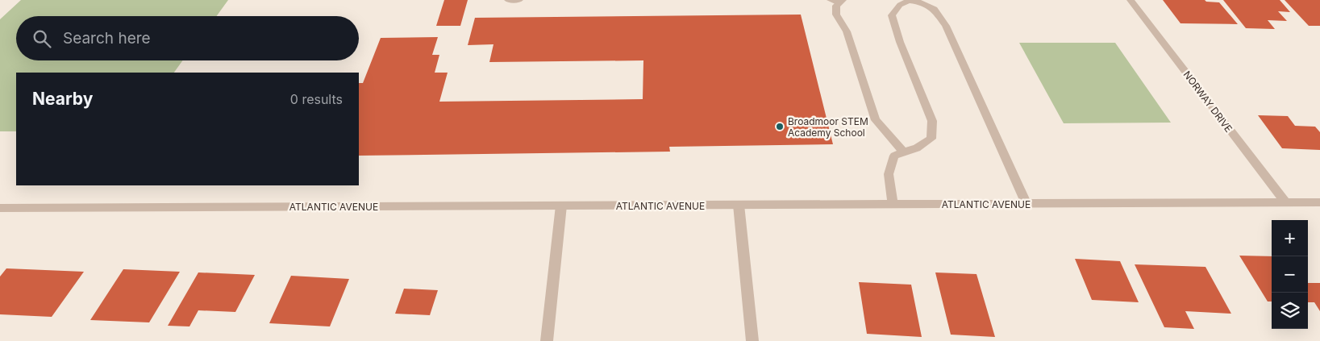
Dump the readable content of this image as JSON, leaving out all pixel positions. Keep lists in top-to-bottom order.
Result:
{
  "streets": {
    "street": ["NORWAY DRIVE", "ATLANTIC AVENUE"]
  },
  "crossings": [
    ["NORWAY DRIVE", "ATLANTIC AVENUE"]
  ],
  "places": ["Broadmoor STEM Academy School"],
  "page": {
    "search": "Search here",
    "heading": ["Nearby", "0 results"],
    "map_buttons": ["+", "−"]
  }
}
